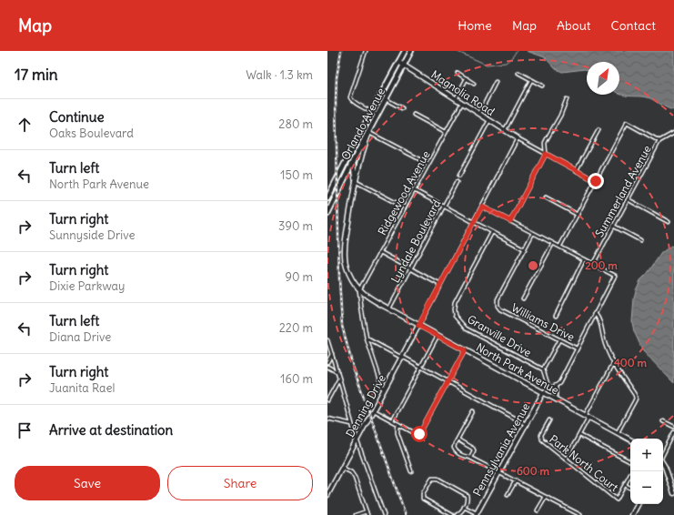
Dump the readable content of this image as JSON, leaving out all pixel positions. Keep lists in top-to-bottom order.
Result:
{
  "streets": {
    "main road": ["Orlando Avenue"],
    "street": [
      "Magnolia Road",
      "Summerland Avenue",
      "Ridgewood Avenue",
      "Lyndale Boulevard",
      "Williams Drive",
      "Granville Drive",
      "North Park Avenue",
      "Denning Drive",
      "Pennsylvania Avenue",
      "Park North Court"
    ]
  },
  "crossings": [
    ["Magnolia Road", "Orlando Avenue"],
    ["Magnolia Road", "Ridgewood Avenue"],
    ["Orlando Avenue", "North Park Avenue"],
    ["Ridgewood Avenue", "North Park Avenue"],
    ["Lyndale Boulevard", "North Park Avenue"],
    ["North Park Avenue", "Denning Drive"],
    ["North Park Avenue", "Pennsylvania Avenue"]
  ],
  "north": "top right",
  "page": {
    "header": "Map",
    "nav": [
      "Home",
      "Map",
      "About",
      "Contact"
    ],
    "heading": ["17 min", "Walk · 1.3 km"],
    "list": [
      ["Continue", "Oaks Boulevard", "280 m"],
      ["Turn left", "North Park Avenue", "150 m"],
      ["Turn right", "Sunnyside Drive", "390 m"],
      ["Turn right", "Dixie Parkway", "90 m"],
      ["Turn left", "Diana Drive", "220 m"],
      ["Turn right", "Juanita Rael", "160 m"],
      "Arrive at destination"
    ],
    "map_buttons": ["+", "−"],
    "buttons": ["Save", "Share"]
  },
  "rings": ["200 m", "400 m", "600 m"]
}
